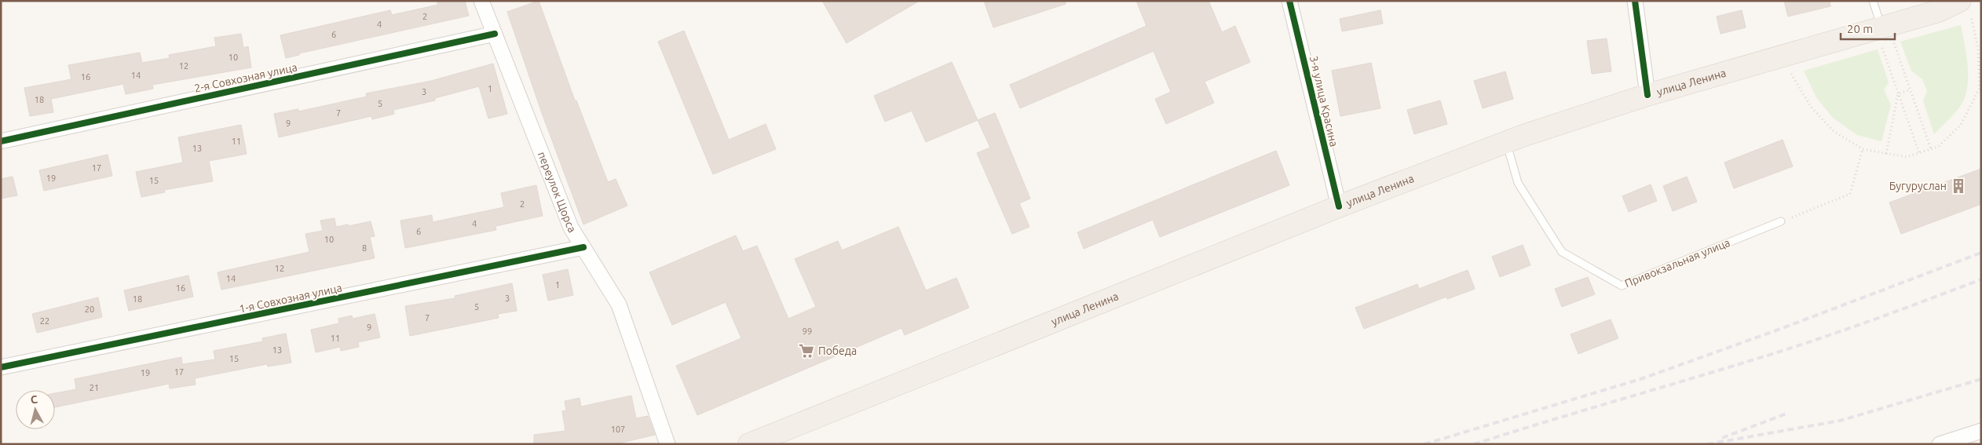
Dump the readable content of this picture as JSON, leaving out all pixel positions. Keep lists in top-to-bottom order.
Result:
{
  "streets": {
    "main road": ["улица Ленина"],
    "street": [
      "2-я Совхозная улица",
      "3-я улица Красина",
      "переулок Щорса",
      "1-я Совхозная улица"
    ],
    "lane": ["Привокзальная улица"]
  },
  "crossings": [
    ["2-я Совхозная улица", "переулок Щорса"],
    ["улица Ленина", "3-я улица Красина"],
    ["улица Ленина", "Привокзальная улица"],
    ["переулок Щорса", "1-я Совхозная улица"]
  ],
  "places": {
    "building": ["Бугуруслан"],
    "supermarket": ["Победа"]
  },
  "house_numbers": [
    "2",
    "4",
    "6",
    "10",
    "12",
    "14",
    "16",
    "1",
    "3",
    "18",
    "5",
    "7",
    "9",
    "11",
    "13",
    "17",
    "19",
    "15",
    "2",
    "4",
    "6",
    "10",
    "8",
    "12",
    "14",
    "1",
    "16",
    "3",
    "18",
    "5",
    "20",
    "7",
    "22",
    "9",
    "99",
    "11",
    "13",
    "15",
    "17",
    "19",
    "21",
    "107"
  ],
  "scale_bar": "20 m",
  "north": "top"
}
